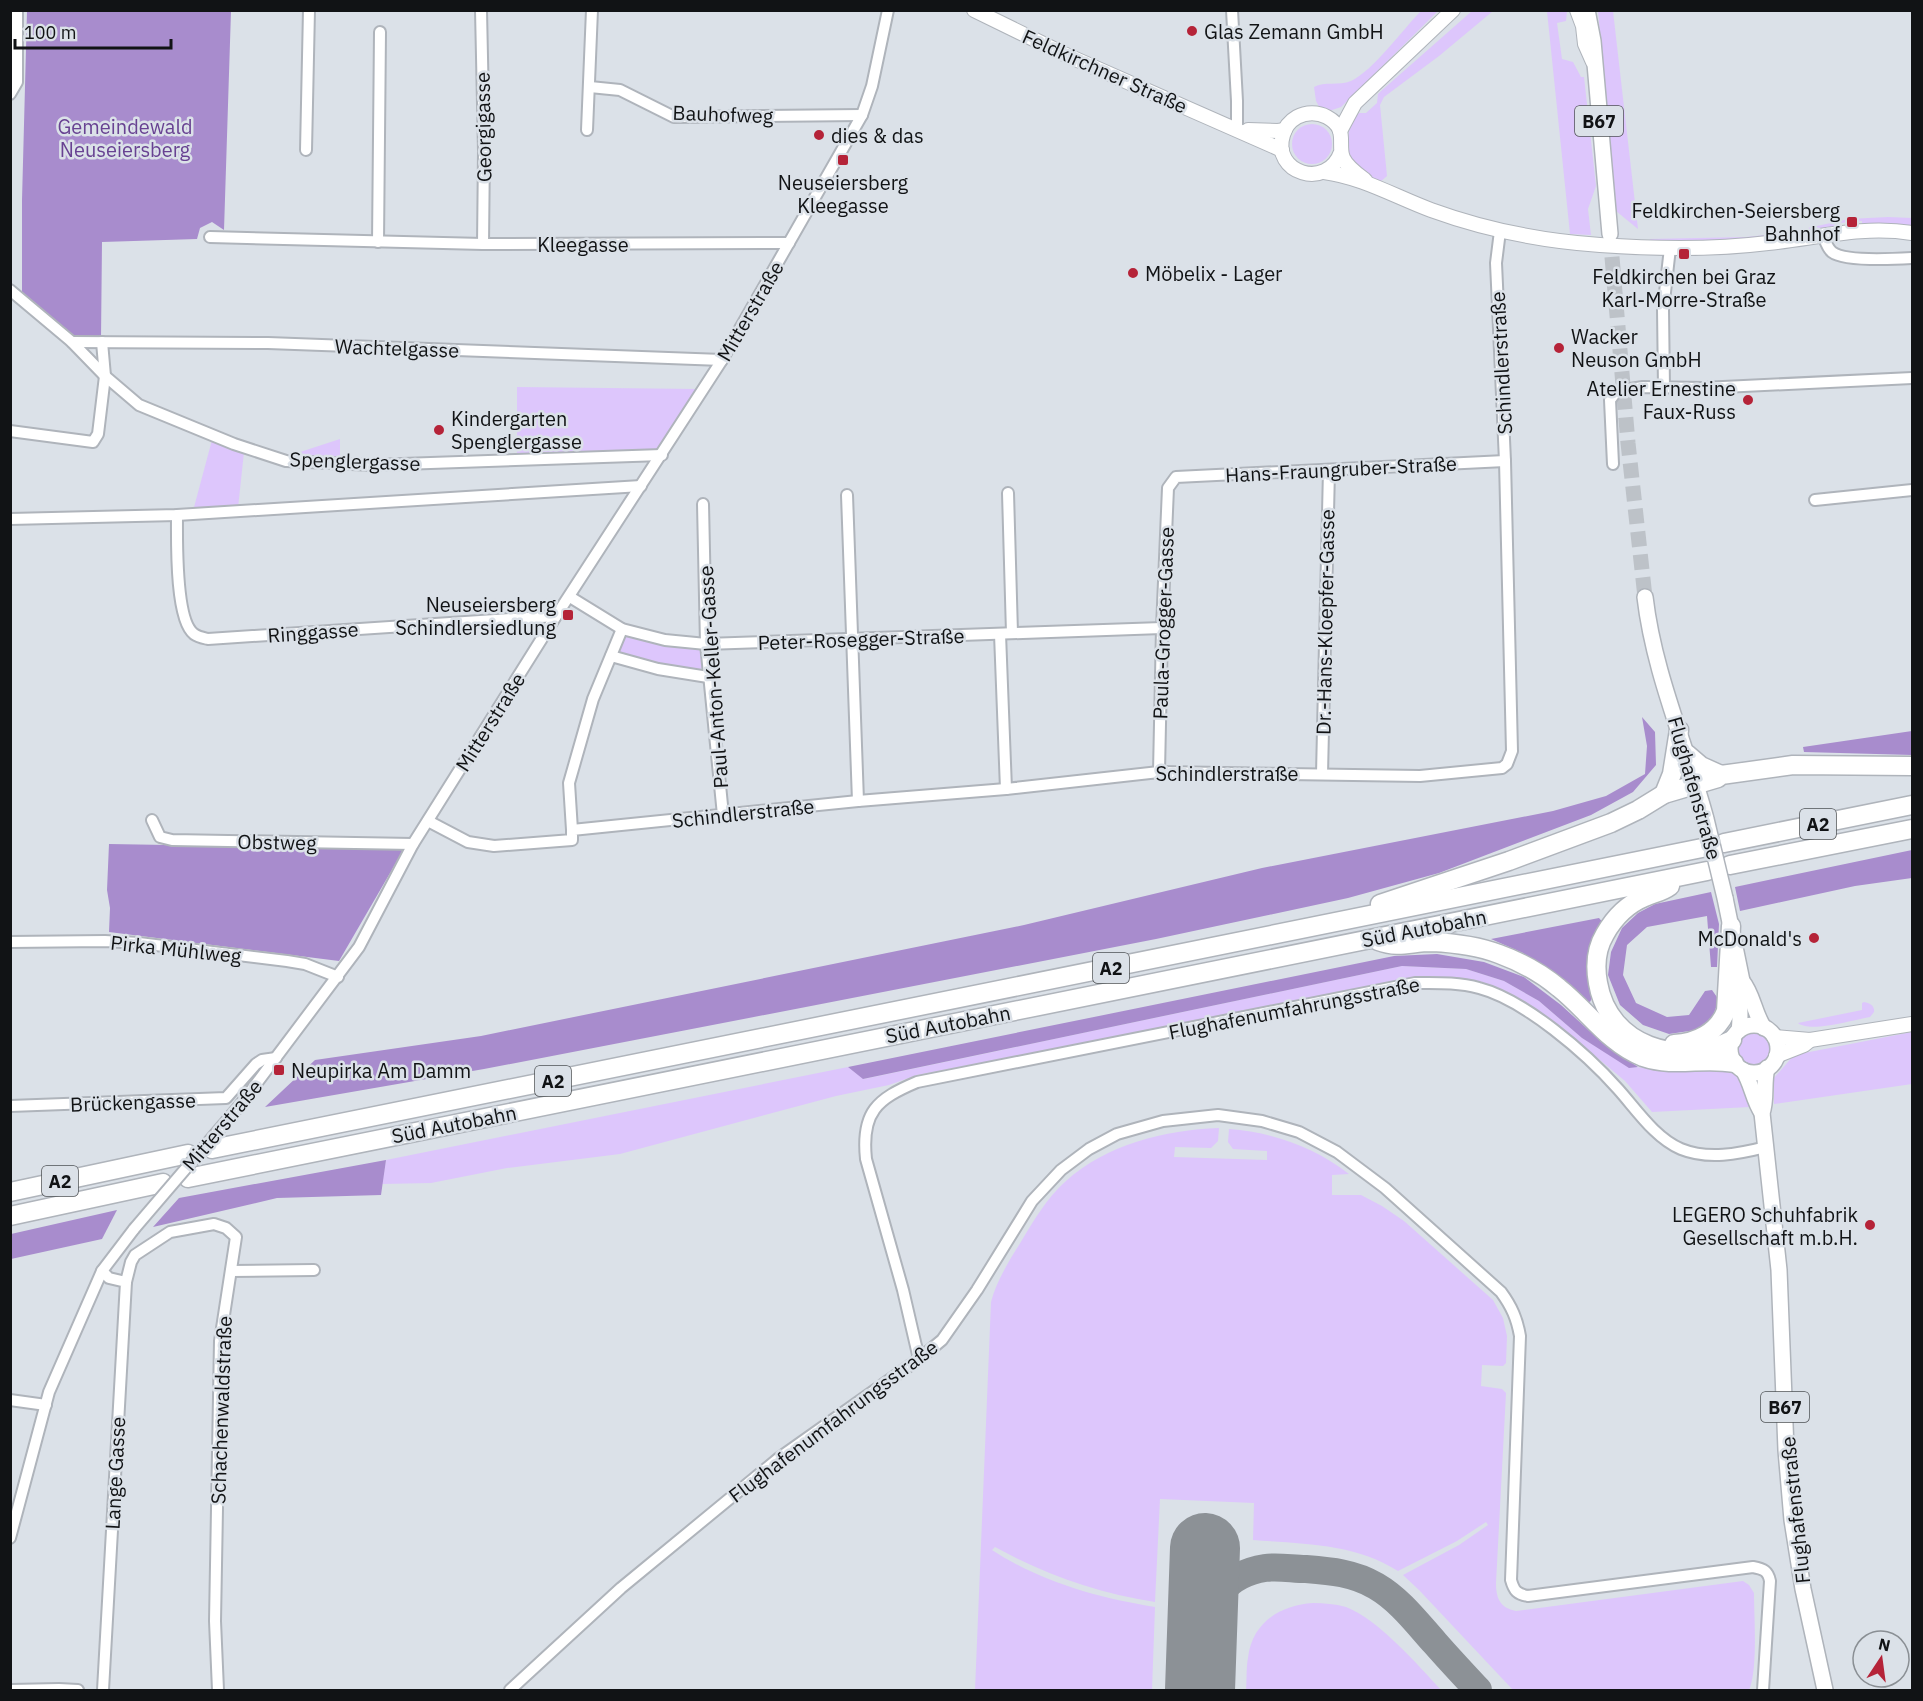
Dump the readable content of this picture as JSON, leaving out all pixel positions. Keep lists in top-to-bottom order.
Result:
{
  "streets": {
    "highway": ["A2", "Süd Autobahn"],
    "main road": ["B67", "Flughafenstraße"],
    "street": [
      "Feldkirchner Straße",
      "Bauhofweg",
      "Georgigasse",
      "Kleegasse",
      "Mitterstraße",
      "Wachtelgasse",
      "Schindlerstraße",
      "Spenglergasse",
      "Hans-Fraungruber-Straße",
      "Dr.-Hans-Kloepfer-Gasse",
      "Paula-Grogger-Gasse",
      "Ringgasse",
      "Peter-Rosegger-Straße",
      "Paul-Anton-Keller-Gasse",
      "Obstweg",
      "Pirka Mühlweg",
      "Flughafenumfahrungsstraße",
      "Brückengasse",
      "Schachenwaldstraße",
      "Lange Gasse"
    ]
  },
  "crossings": [
    ["Bauhofweg", "Mitterstraße"],
    ["Georgigasse", "Kleegasse"],
    ["Kleegasse", "Mitterstraße"],
    ["Mitterstraße", "Wachtelgasse"],
    ["Mitterstraße", "Schindlerstraße"],
    ["Mitterstraße", "Spenglergasse"],
    ["Mitterstraße", "Ringgasse"],
    ["Mitterstraße", "Peter-Rosegger-Straße"],
    ["Mitterstraße", "Obstweg"],
    ["Mitterstraße", "Pirka Mühlweg"],
    ["Mitterstraße", "Brückengasse"],
    ["Wachtelgasse", "Spenglergasse"],
    ["Schindlerstraße", "Hans-Fraungruber-Straße"],
    ["Schindlerstraße", "Dr.-Hans-Kloepfer-Gasse"],
    ["Schindlerstraße", "Paula-Grogger-Gasse"],
    ["Schindlerstraße", "Paul-Anton-Keller-Gasse"],
    ["Hans-Fraungruber-Straße", "Dr.-Hans-Kloepfer-Gasse"],
    ["Hans-Fraungruber-Straße", "Paula-Grogger-Gasse"],
    ["Paula-Grogger-Gasse", "Peter-Rosegger-Straße"],
    ["Peter-Rosegger-Straße", "Paul-Anton-Keller-Gasse"],
    ["Flughafenstraße", "Flughafenumfahrungsstraße"],
    ["Schachenwaldstraße", "Lange Gasse"]
  ],
  "parks": ["Gemeindewald Neuseiersberg"],
  "places": {
    "other": [
      "Glas Zemann GmbH",
      "dies & das",
      "Möbelix - Lager",
      "Wacker Neuson GmbH",
      "Atelier Ernestine Faux-Russ",
      "Kindergarten Spenglergasse",
      "McDonald's",
      "LEGERO Schuhfabrik Gesellschaft m.b.H."
    ],
    "transit": [
      "Neuseiersberg Kleegasse",
      "Feldkirchen-Seiersberg Bahnhof",
      "Feldkirchen bei Graz Karl-Morre-Straße",
      "Neuseiersberg Schindlersiedlung",
      "Neupirka Am Damm"
    ]
  },
  "scale_bar": "100 m",
  "north": "top"
}
